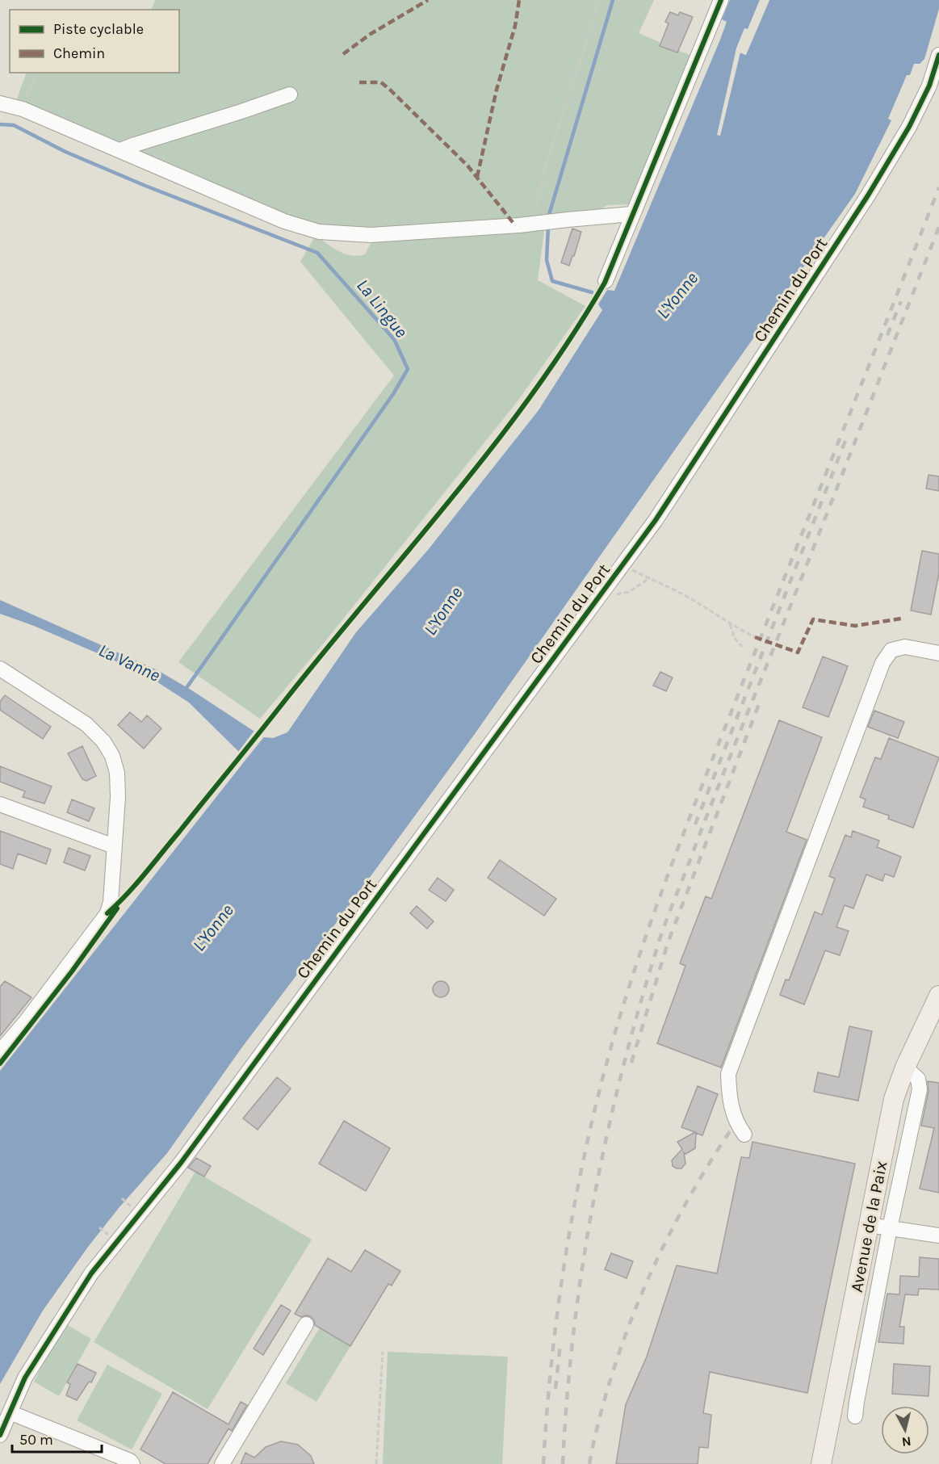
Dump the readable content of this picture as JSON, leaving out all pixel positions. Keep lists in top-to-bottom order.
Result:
{
  "streets": {
    "main road": ["Avenue de la Paix"],
    "street": ["Chemin du Port"]
  },
  "water": ["L'Yonne", "La Lingue", "La Vanne"],
  "legend": ["Piste cyclable", "Chemin"],
  "scale_bar": "50 m",
  "north": "bottom"
}
